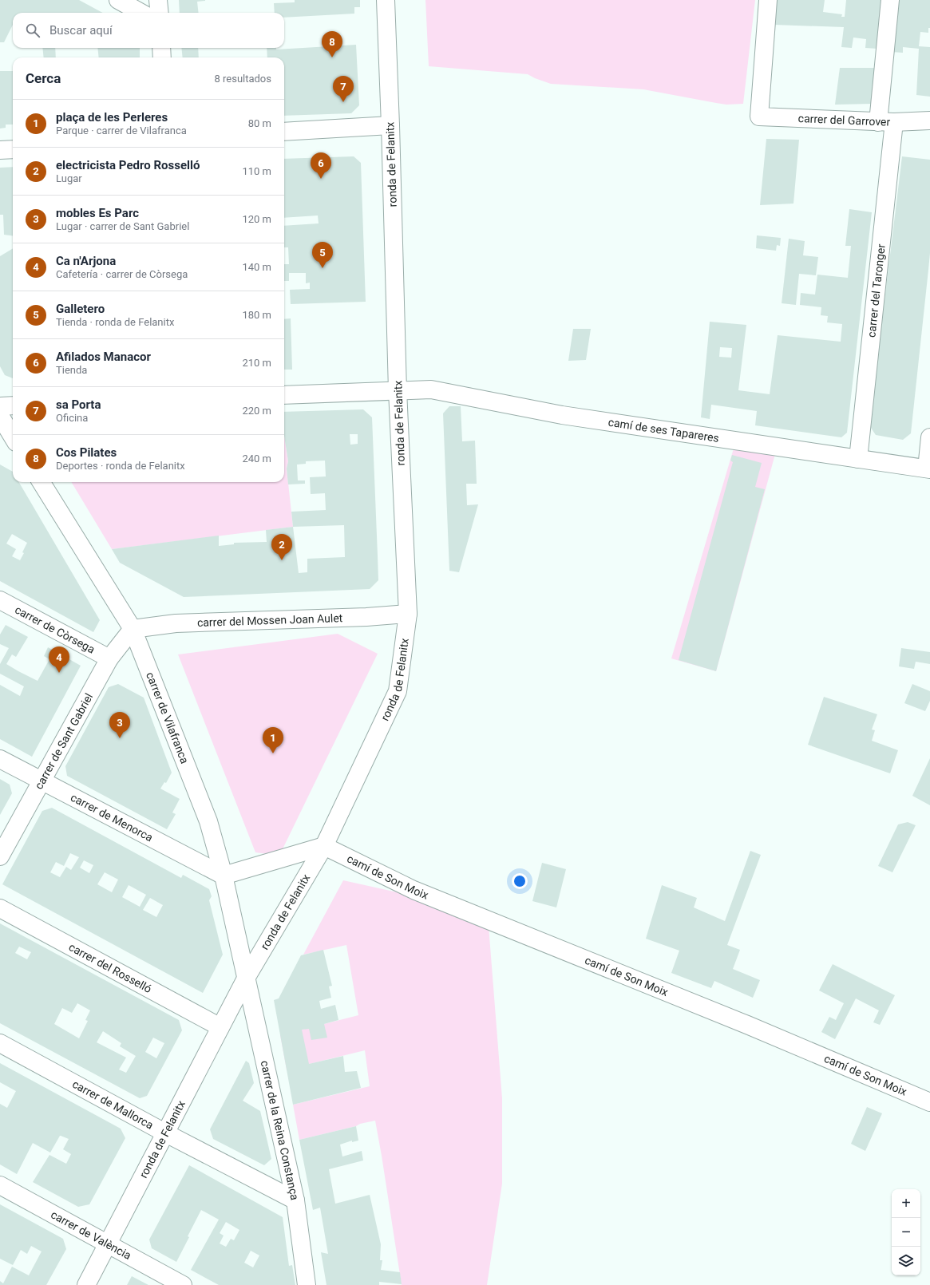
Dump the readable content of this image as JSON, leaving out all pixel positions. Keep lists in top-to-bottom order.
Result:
{
  "streets": {
    "street": [
      "carrer del Garrover",
      "ronda de Felanitx",
      "carrer del Taronger",
      "camí de ses Tapareres",
      "carrer del Mossen Joan Aulet",
      "carrer de Còrsega",
      "carrer de Vilafranca",
      "carrer de Sant Gabriel",
      "carrer de Menorca",
      "camí de Son Moix",
      "carrer del Rosselló",
      "carrer de Mallorca",
      "carrer de la Reina Constança",
      "carrer de València"
    ]
  },
  "crossings": [
    ["carrer del Garrover", "carrer del Taronger"],
    ["ronda de Felanitx", "camí de ses Tapareres"],
    ["ronda de Felanitx", "carrer del Mossen Joan Aulet"],
    ["ronda de Felanitx", "carrer de Vilafranca"],
    ["ronda de Felanitx", "camí de Son Moix"],
    ["ronda de Felanitx", "carrer del Rosselló"],
    ["ronda de Felanitx", "carrer de Mallorca"],
    ["ronda de Felanitx", "carrer de la Reina Constança"],
    ["ronda de Felanitx", "carrer de València"],
    ["carrer del Taronger", "camí de ses Tapareres"],
    ["carrer del Mossen Joan Aulet", "carrer de Vilafranca"],
    ["carrer del Mossen Joan Aulet", "carrer de Sant Gabriel"],
    ["carrer de Còrsega", "carrer de Sant Gabriel"],
    ["carrer de Vilafranca", "carrer de Sant Gabriel"],
    ["carrer de Vilafranca", "carrer de Menorca"],
    ["carrer de Vilafranca", "carrer de la Reina Constança"],
    ["carrer de Sant Gabriel", "carrer de Menorca"],
    ["carrer de Mallorca", "carrer de la Reina Constança"]
  ],
  "page": {
    "search": "Buscar aquí",
    "pins": [
      "8",
      "7",
      "6",
      "5",
      "2",
      "4",
      "3",
      "1"
    ],
    "heading": ["Cerca", "8 resultados"],
    "list": [
      {
        "mark": "1",
        "name": "plaça de les Perleres",
        "note": "Parque · carrer de Vilafranca",
        "value": "80 m"
      },
      {
        "mark": "2",
        "name": "electricista Pedro Rosselló",
        "note": "Lugar",
        "value": "110 m"
      },
      {
        "mark": "3",
        "name": "mobles Es Parc",
        "note": "Lugar · carrer de Sant Gabriel",
        "value": "120 m"
      },
      {
        "mark": "4",
        "name": "Ca n'Arjona",
        "note": "Cafetería · carrer de Còrsega",
        "value": "140 m"
      },
      {
        "mark": "5",
        "name": "Galletero",
        "note": "Tienda · ronda de Felanitx",
        "value": "180 m"
      },
      {
        "mark": "6",
        "name": "Afilados Manacor",
        "note": "Tienda",
        "value": "210 m"
      },
      {
        "mark": "7",
        "name": "sa Porta",
        "note": "Oficina",
        "value": "220 m"
      },
      {
        "mark": "8",
        "name": "Cos Pilates",
        "note": "Deportes · ronda de Felanitx",
        "value": "240 m"
      }
    ],
    "map_buttons": ["+", "−"]
  }
}
